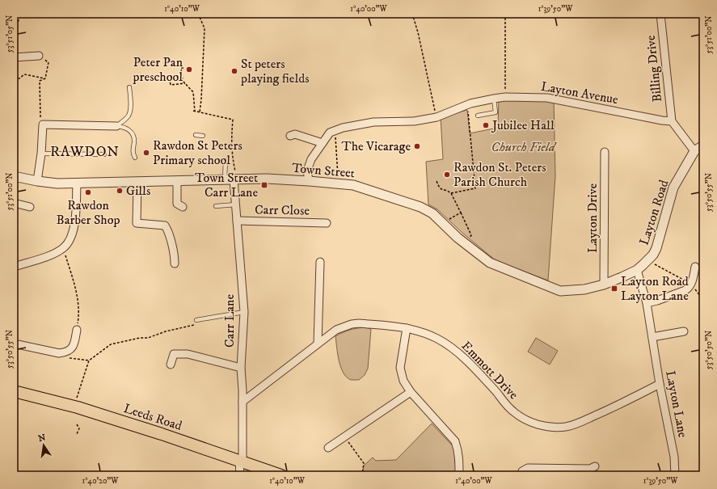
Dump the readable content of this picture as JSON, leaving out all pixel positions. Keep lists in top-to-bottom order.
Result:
{
  "streets": {
    "main road": ["Leeds Road"],
    "street": [
      "Billing Drive",
      "Layton Avenue",
      "Town Street",
      "Carr Close",
      "Layton Road",
      "Layton Drive",
      "Carr Lane",
      "Emmott Drive",
      "Layton Lane"
    ]
  },
  "crossings": [
    ["Billing Drive", "Layton Avenue"],
    ["Layton Avenue", "Town Street"],
    ["Town Street", "Layton Road"],
    ["Town Street", "Layton Drive"],
    ["Town Street", "Carr Lane"],
    ["Town Street", "Layton Lane"],
    ["Carr Close", "Carr Lane"],
    ["Layton Road", "Layton Lane"],
    ["Carr Lane", "Emmott Drive"],
    ["Carr Lane", "Leeds Road"],
    ["Emmott Drive", "Layton Lane"]
  ],
  "districts": ["RAWDON"],
  "parks": ["Church Field"],
  "places": {
    "other": [
      "Peter Pan preschool",
      "St peters playing fields",
      "Jubilee Hall",
      "The Vicarage",
      "Rawdon St Peters Primary school",
      "Rawdon St. Peters Parish Church",
      "Gills",
      "Rawdon Barber Shop"
    ],
    "transit": ["Town Street Carr Lane", "Layton Road Layton Lane"]
  },
  "north": "top",
  "coordinates": [
    "1°40'10\"W",
    "1°40'00\"W",
    "1°39'50\"W",
    "53°51'05\"N",
    "53°51'00\"N",
    "53°50'55\"N",
    "53°50'50\"N",
    "1°40'20\"W"
  ]
}
